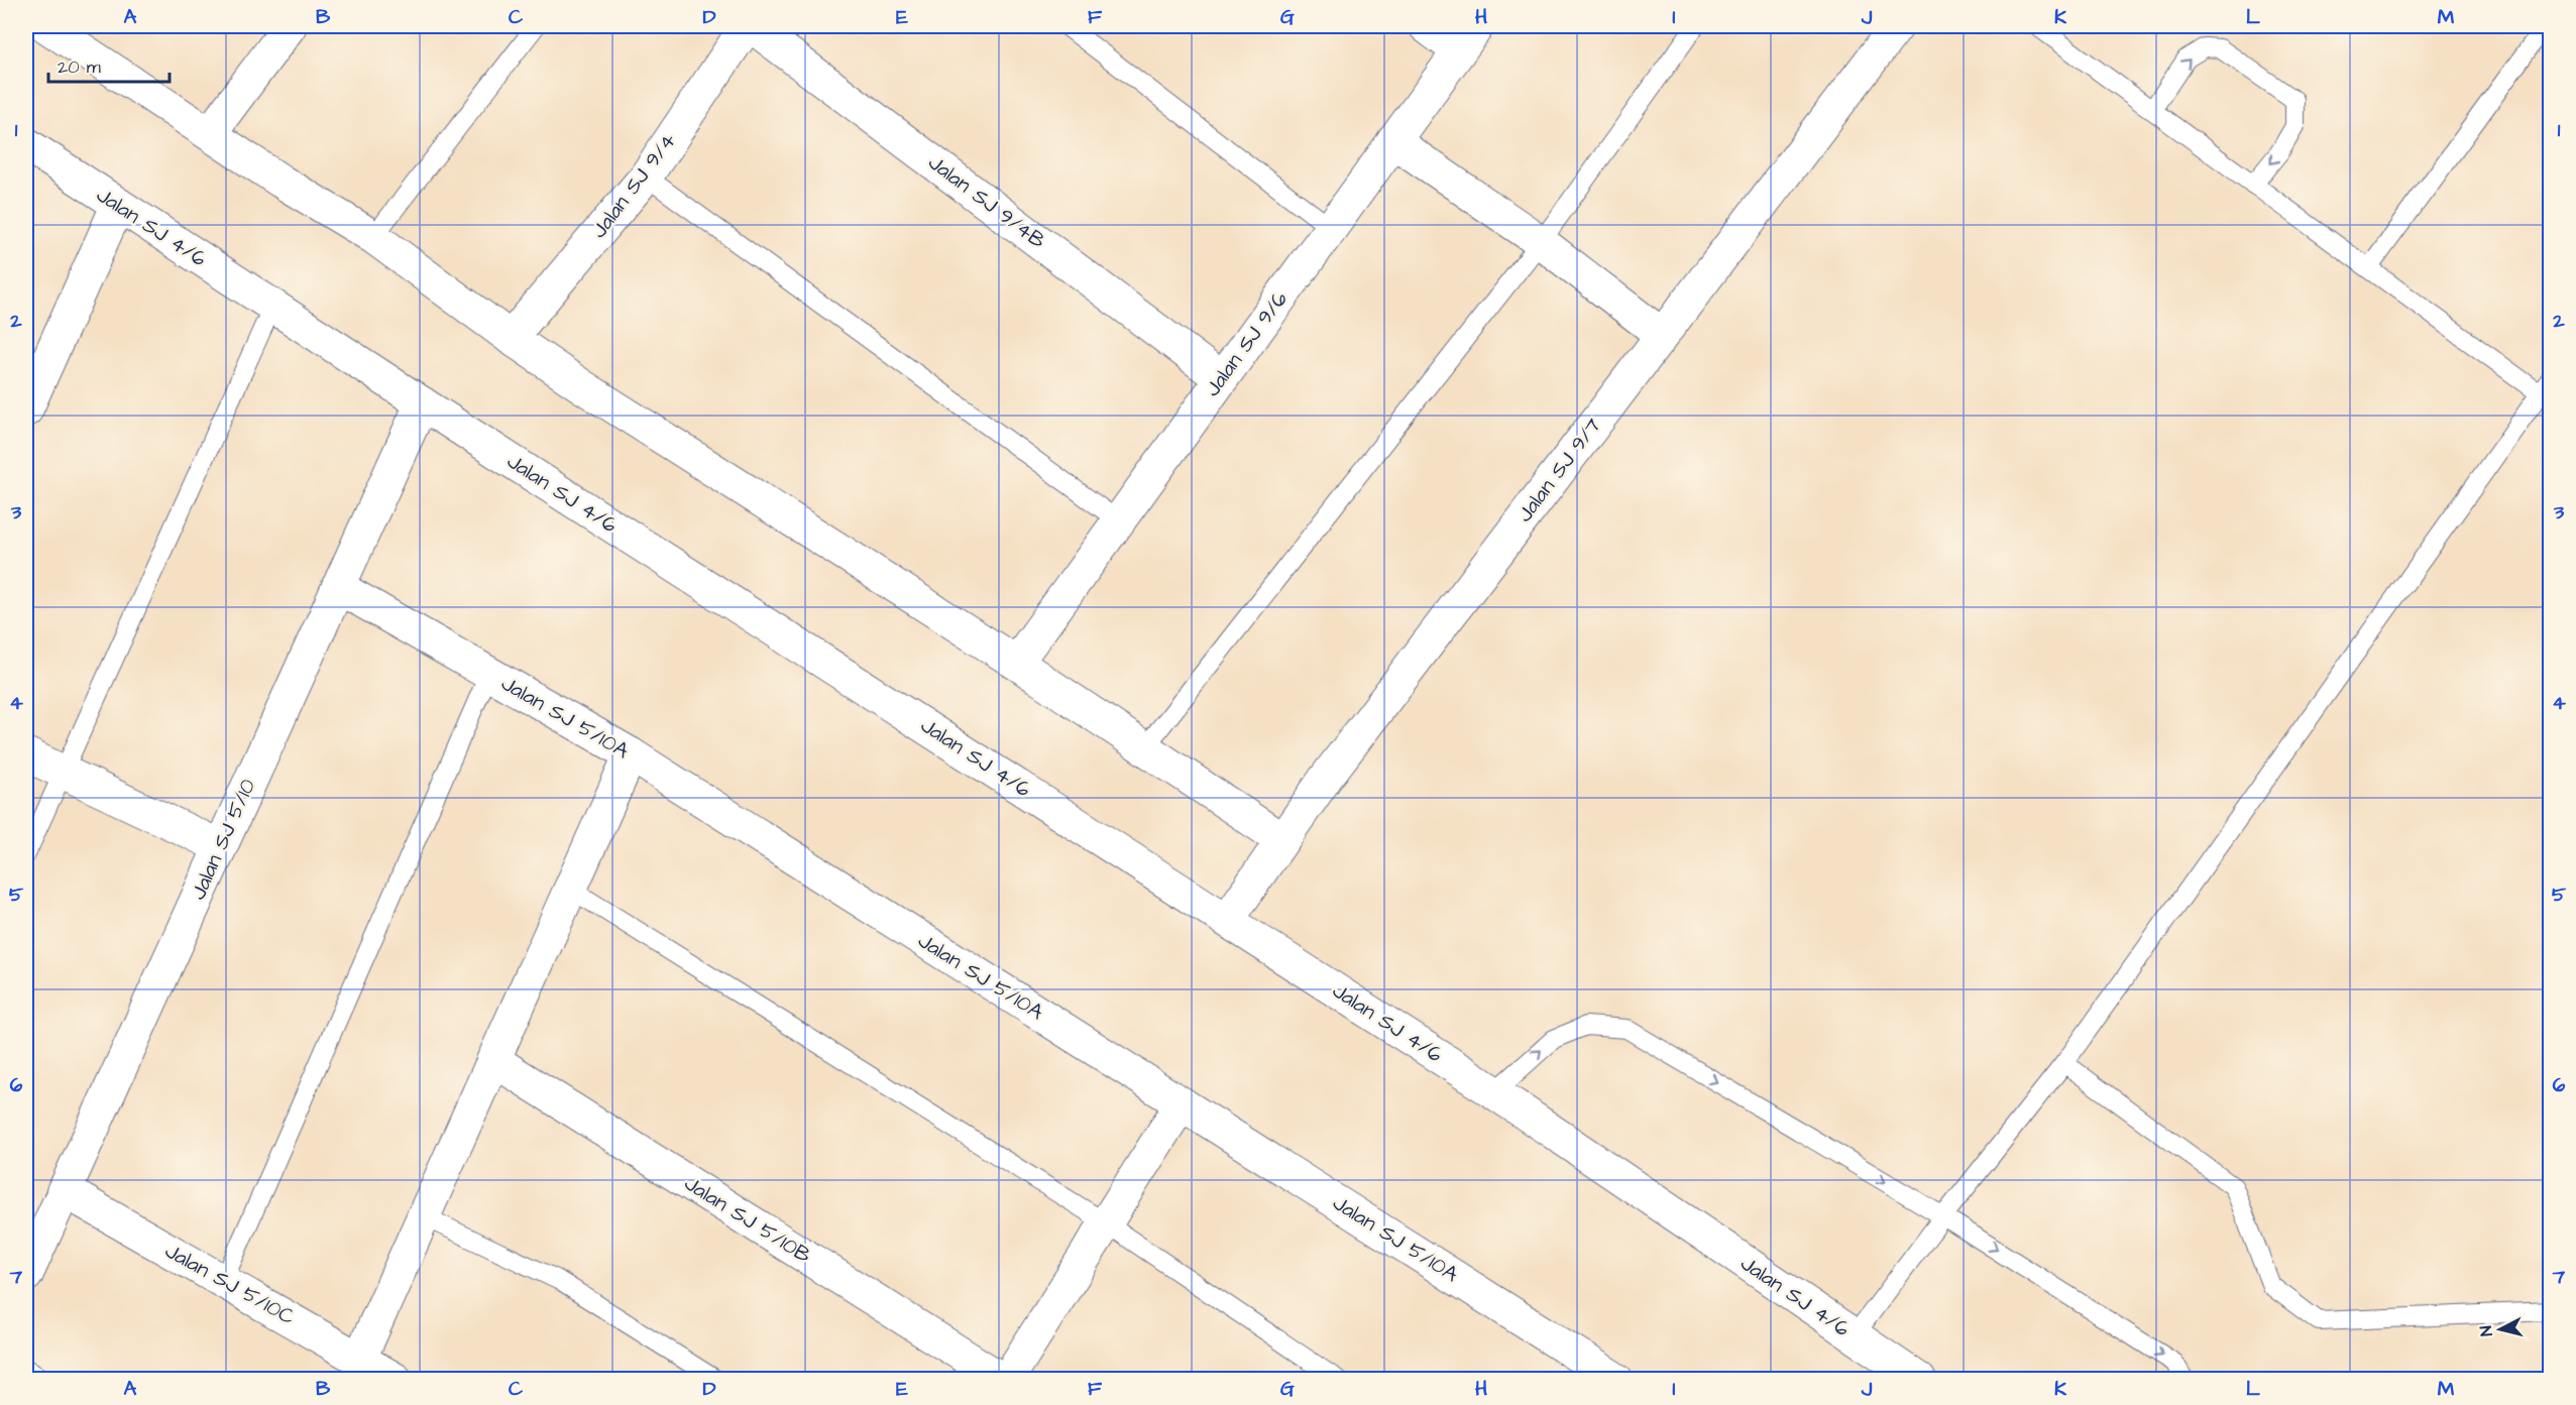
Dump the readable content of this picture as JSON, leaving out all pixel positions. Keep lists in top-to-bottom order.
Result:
{
  "streets": {
    "street": [
      "Jalan SJ 9/4",
      "Jalan SJ 9/4B",
      "Jalan SJ 4/6",
      "Jalan SJ 9/6",
      "Jalan SJ 9/7",
      "Jalan SJ 5/10A",
      "Jalan SJ 5/10",
      "Jalan SJ 5/10B",
      "Jalan SJ 5/10C"
    ]
  },
  "crossings": [
    ["Jalan SJ 9/4B", "Jalan SJ 9/6"],
    ["Jalan SJ 4/6", "Jalan SJ 9/7"],
    ["Jalan SJ 4/6", "Jalan SJ 5/10"],
    ["Jalan SJ 5/10A", "Jalan SJ 5/10"],
    ["Jalan SJ 5/10", "Jalan SJ 5/10C"]
  ],
  "scale_bar": "20 m",
  "north": "left",
  "grid": {
    "columns": [
      "A",
      "B",
      "C",
      "D",
      "E",
      "F",
      "G",
      "H",
      "I",
      "J",
      "K",
      "L",
      "M"
    ],
    "rows": [
      "1",
      "2",
      "3",
      "4",
      "5",
      "6",
      "7"
    ]
  }
}
